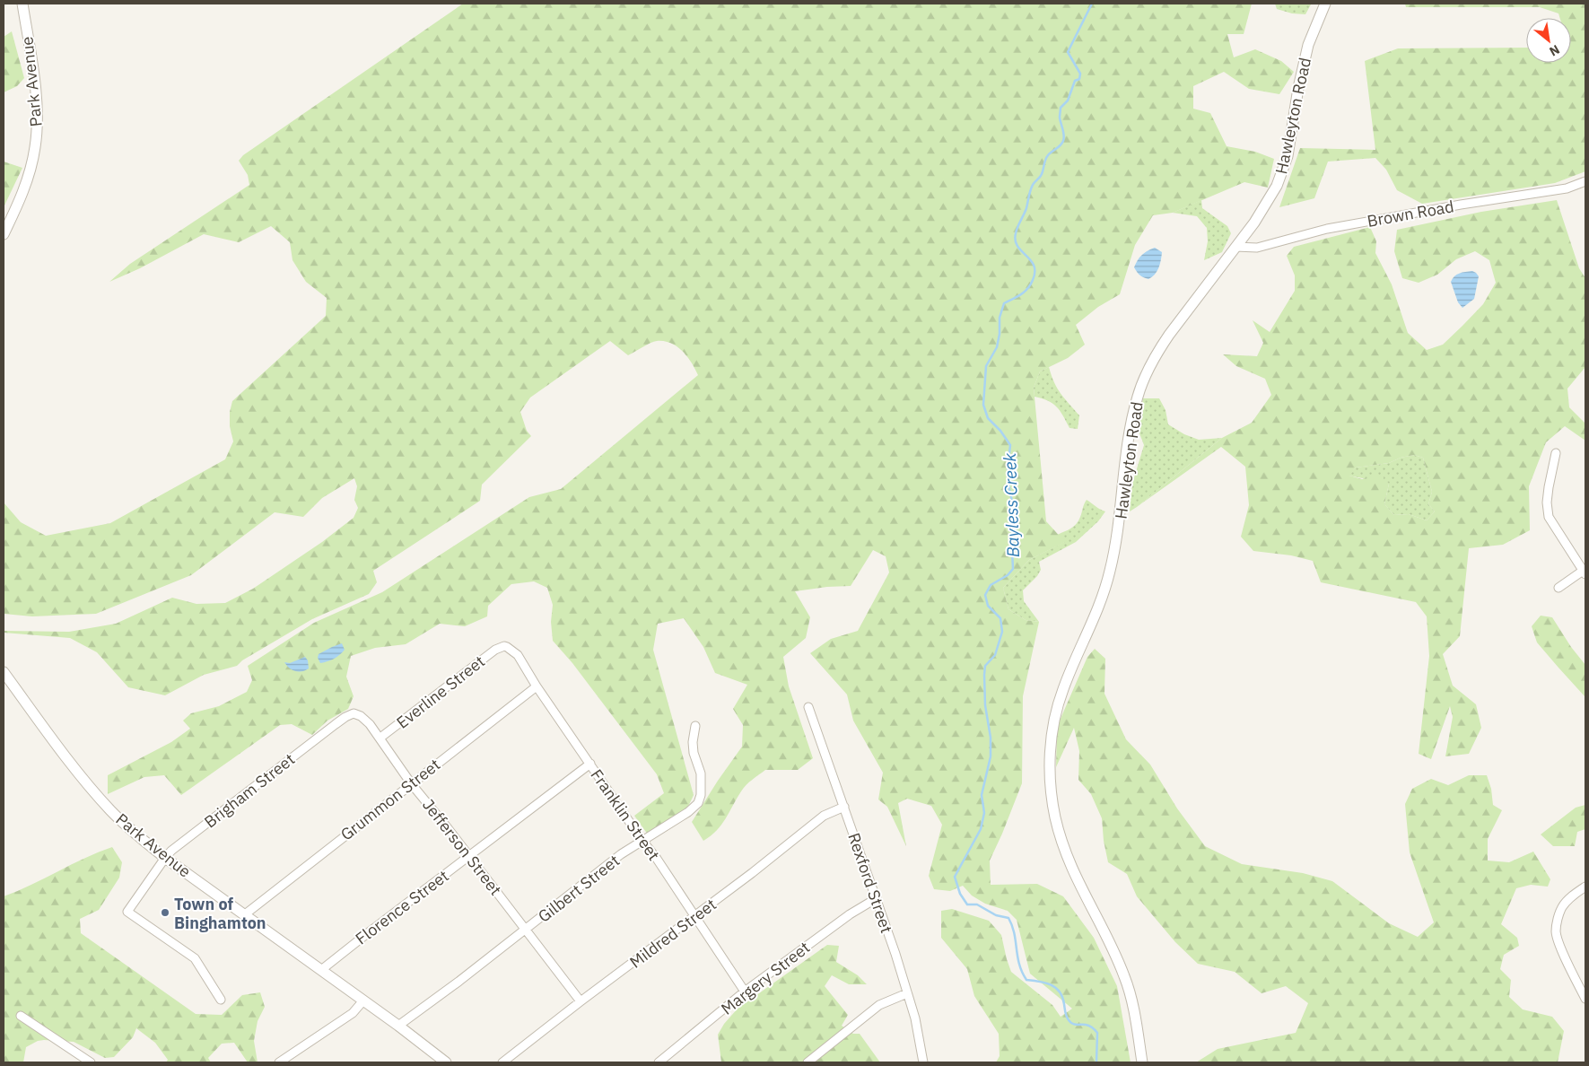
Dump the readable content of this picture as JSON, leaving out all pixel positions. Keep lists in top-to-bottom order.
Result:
{
  "streets": {
    "street": [
      "Park Avenue",
      "Hawleyton Road",
      "Brown Road",
      "Everline Street",
      "Brigham Street",
      "Grummon Street",
      "Franklin Street",
      "Jefferson Street",
      "Rexford Street",
      "Gilbert Street",
      "Florence Street",
      "Mildred Street",
      "Margery Street"
    ]
  },
  "crossings": [
    ["Park Avenue", "Brigham Street"],
    ["Park Avenue", "Grummon Street"],
    ["Park Avenue", "Gilbert Street"],
    ["Park Avenue", "Florence Street"],
    ["Hawleyton Road", "Brown Road"],
    ["Everline Street", "Franklin Street"],
    ["Everline Street", "Jefferson Street"],
    ["Brigham Street", "Jefferson Street"],
    ["Grummon Street", "Franklin Street"],
    ["Grummon Street", "Jefferson Street"],
    ["Franklin Street", "Gilbert Street"],
    ["Franklin Street", "Florence Street"],
    ["Franklin Street", "Mildred Street"],
    ["Franklin Street", "Margery Street"],
    ["Jefferson Street", "Gilbert Street"],
    ["Jefferson Street", "Florence Street"],
    ["Jefferson Street", "Mildred Street"],
    ["Rexford Street", "Mildred Street"],
    ["Rexford Street", "Margery Street"]
  ],
  "water": ["Bayless Creek"],
  "places": ["Town of Binghamton"],
  "north": "bottom right"
}
